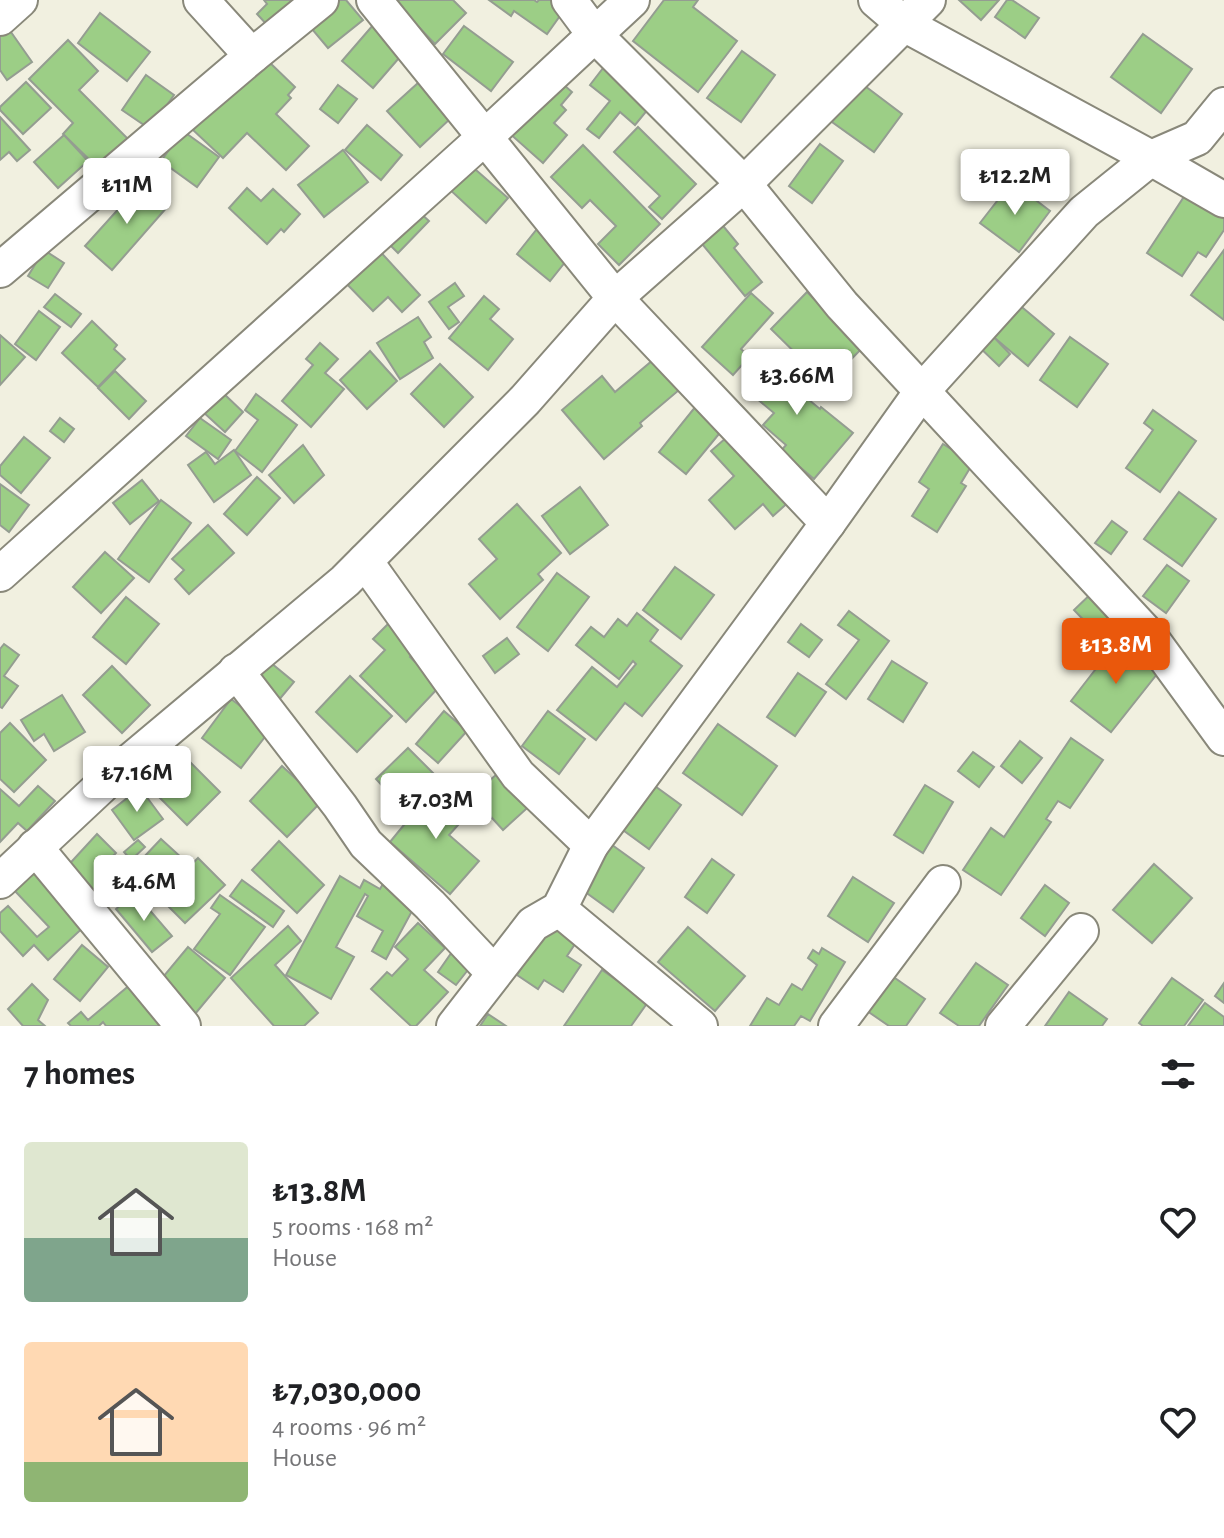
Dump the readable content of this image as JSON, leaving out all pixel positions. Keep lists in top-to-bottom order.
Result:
{
  "page": {
    "price": [
      "₺12.2M",
      "₺11M",
      "₺3.66M",
      "₺13.8M",
      "₺7.16M",
      "₺7.03M",
      "₺4.6M"
    ],
    "heading": "7 homes",
    "list": [
      {
        "name": "₺13.8M",
        "note": "5 rooms · 168 m² · House"
      },
      {
        "name": "₺7,030,000",
        "note": "4 rooms · 96 m² · House"
      }
    ]
  }
}
